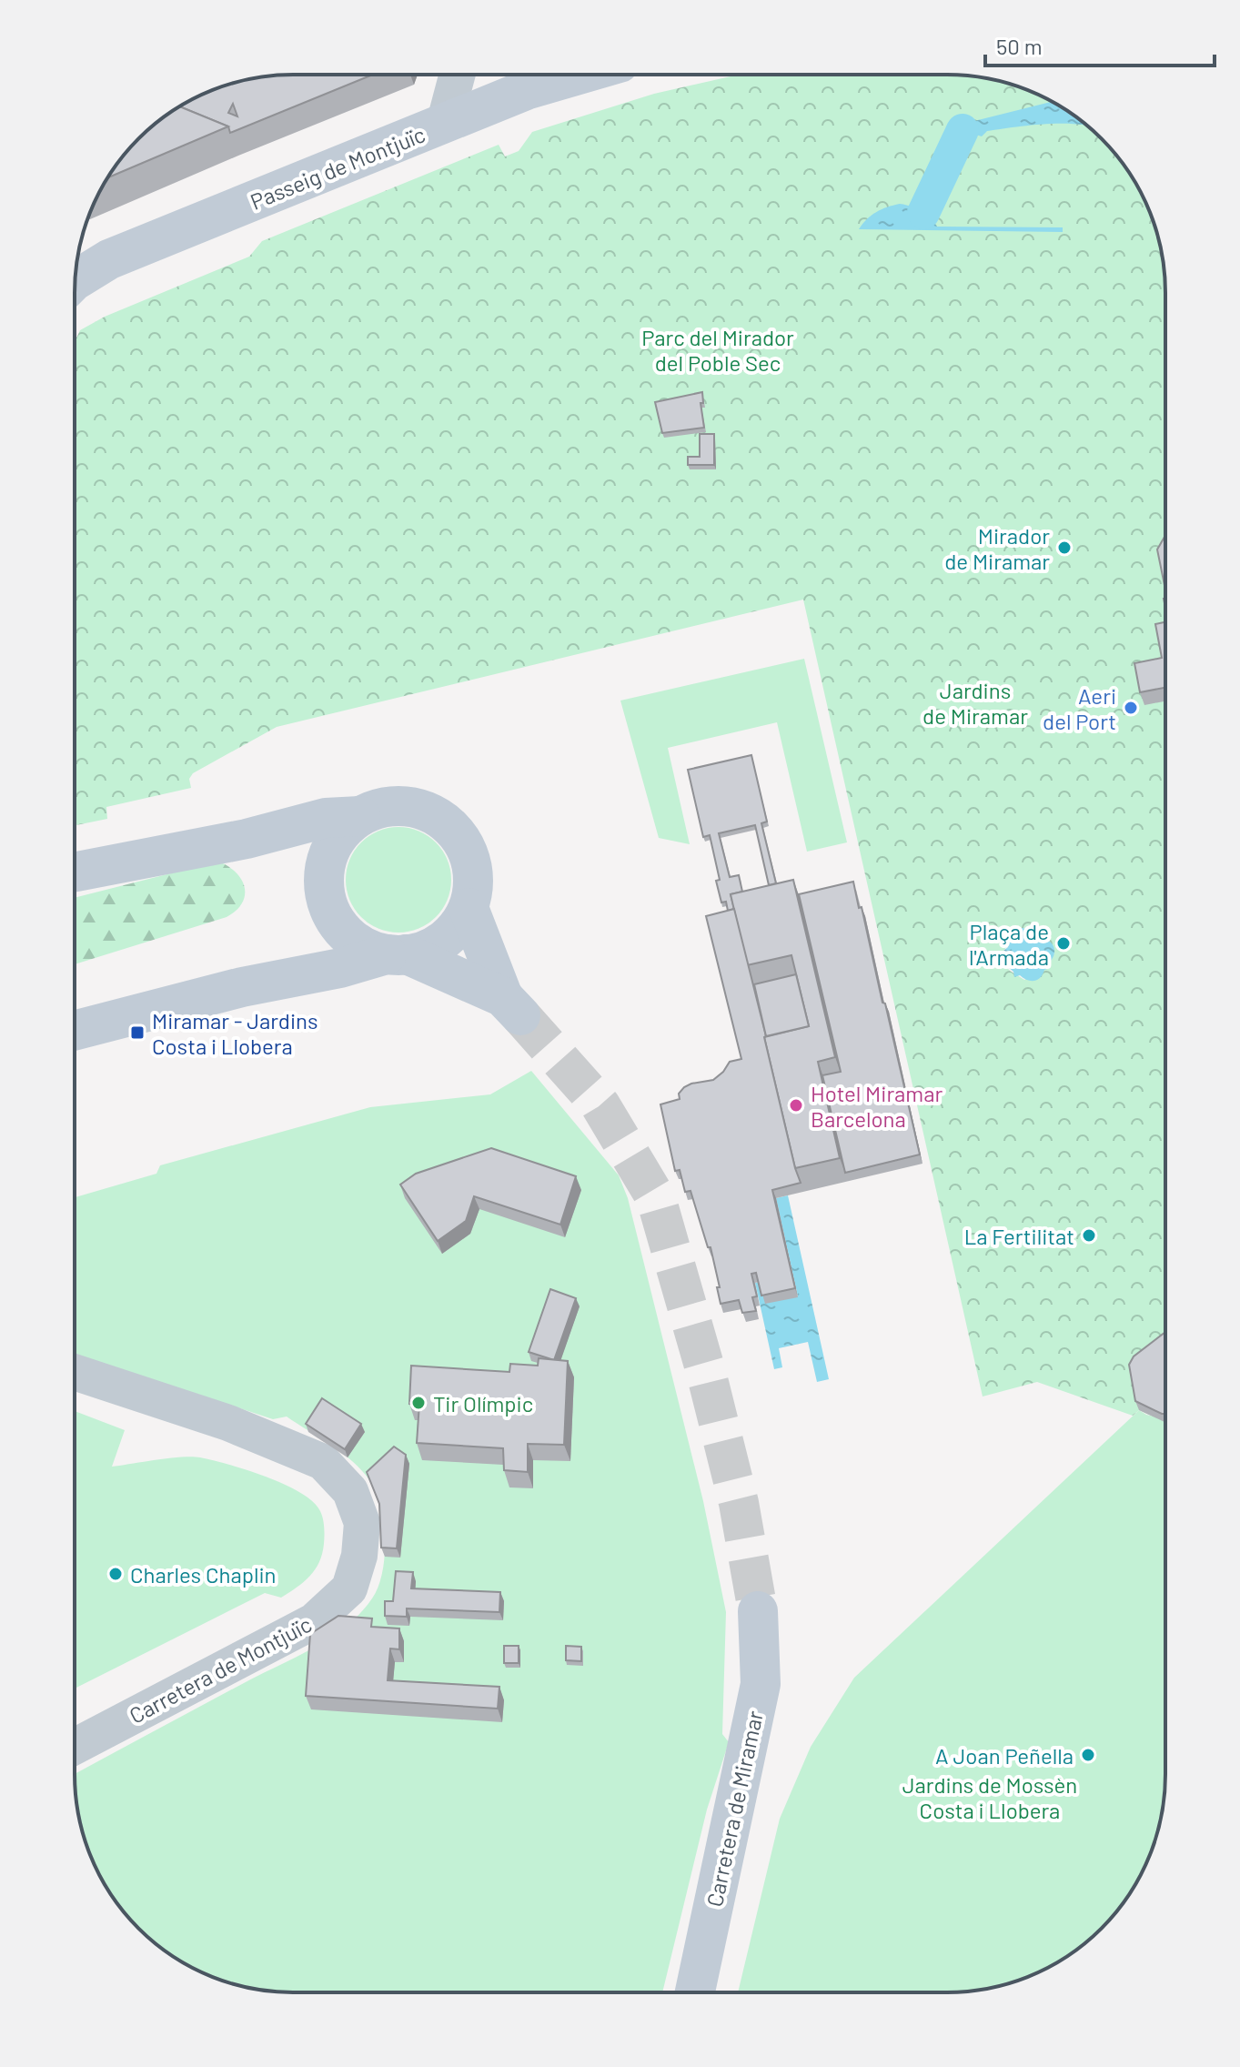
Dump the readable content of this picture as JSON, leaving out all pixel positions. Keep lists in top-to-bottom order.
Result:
{
  "streets": {
    "street": ["Passeig de Montjuïc", "Carretera de Montjuïc", "Carretera de Miramar"]
  },
  "parks": ["Parc del Mirador del Poble Sec", "Jardins de Miramar", "Jardins de Mossèn Costa i Llobera"],
  "places": {
    "other": [
      "Mirador de Miramar",
      "Aeri del Port",
      "Plaça de l'Armada",
      "Hotel Miramar Barcelona",
      "La Fertilitat",
      "Tir Olímpic",
      "Charles Chaplin",
      "A Joan Peñella"
    ],
    "transit": ["Miramar - Jardins Costa i Llobera"]
  },
  "scale_bar": "50 m"
}
